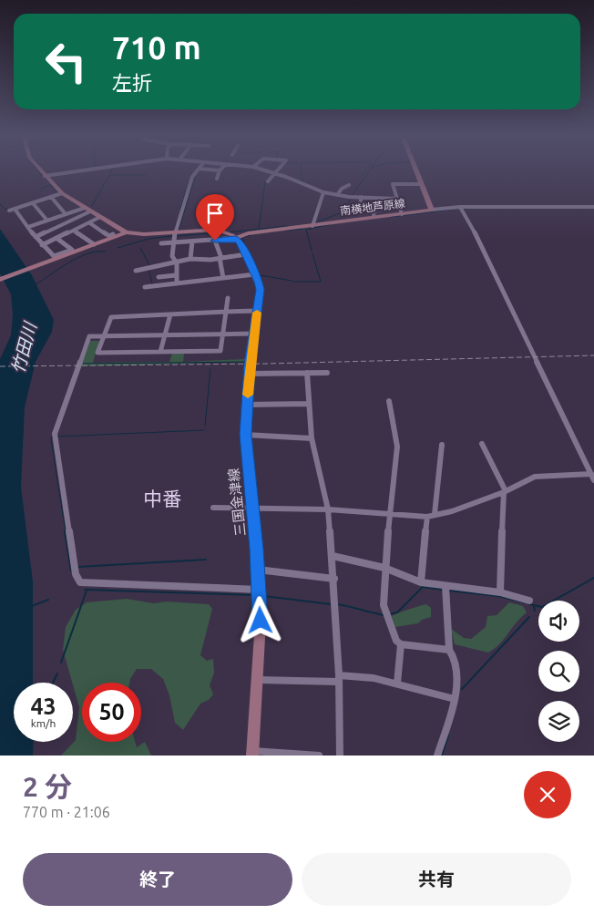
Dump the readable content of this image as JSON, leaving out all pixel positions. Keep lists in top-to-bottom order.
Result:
{
  "streets": {
    "main road": ["南横地芦原線", "三国金津線"]
  },
  "crossings": [
    ["南横地芦原線", "三国金津線"]
  ],
  "districts": ["中番"],
  "water": ["竹田川"],
  "page": {
    "turn": ["710 m", "左折"],
    "speed": "43 km/h",
    "limit": "50",
    "heading": ["2 分", "770 m · 21:06"],
    "buttons": ["終了", "共有"]
  }
}
